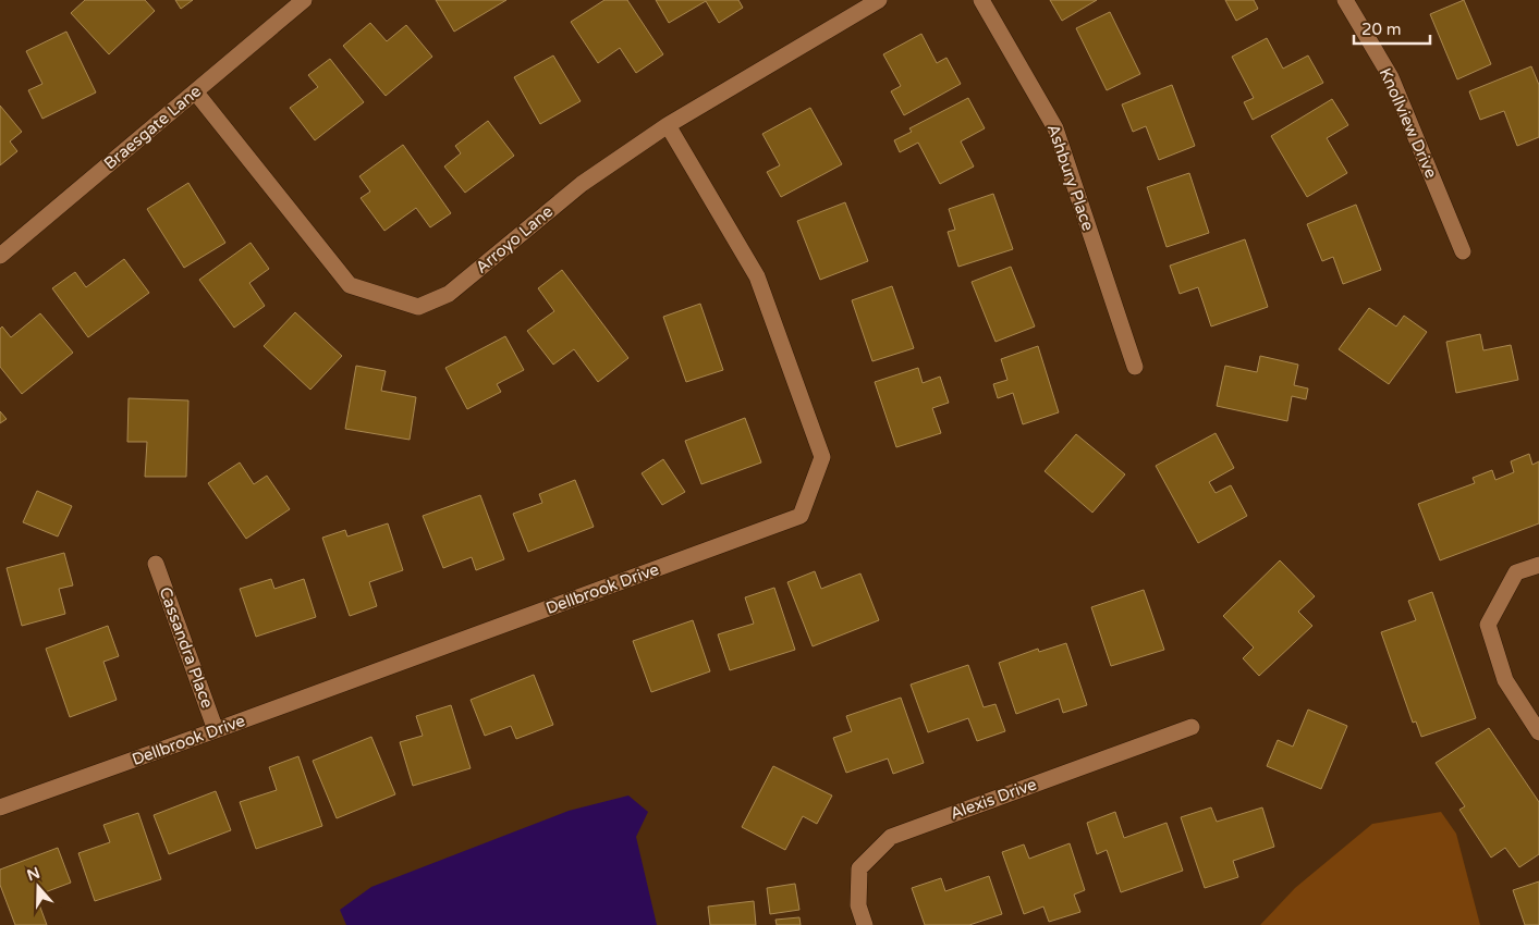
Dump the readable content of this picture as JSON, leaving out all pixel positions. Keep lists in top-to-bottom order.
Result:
{
  "streets": {
    "street": [
      "Knollview Drive",
      "Braesgate Lane",
      "Ashbury Place",
      "Arroyo Lane",
      "Dellbrook Drive",
      "Cassandra Place",
      "Alexis Drive"
    ]
  },
  "crossings": [
    ["Braesgate Lane", "Arroyo Lane"],
    ["Arroyo Lane", "Dellbrook Drive"],
    ["Dellbrook Drive", "Cassandra Place"]
  ],
  "scale_bar": "20 m",
  "north": "top"
}
